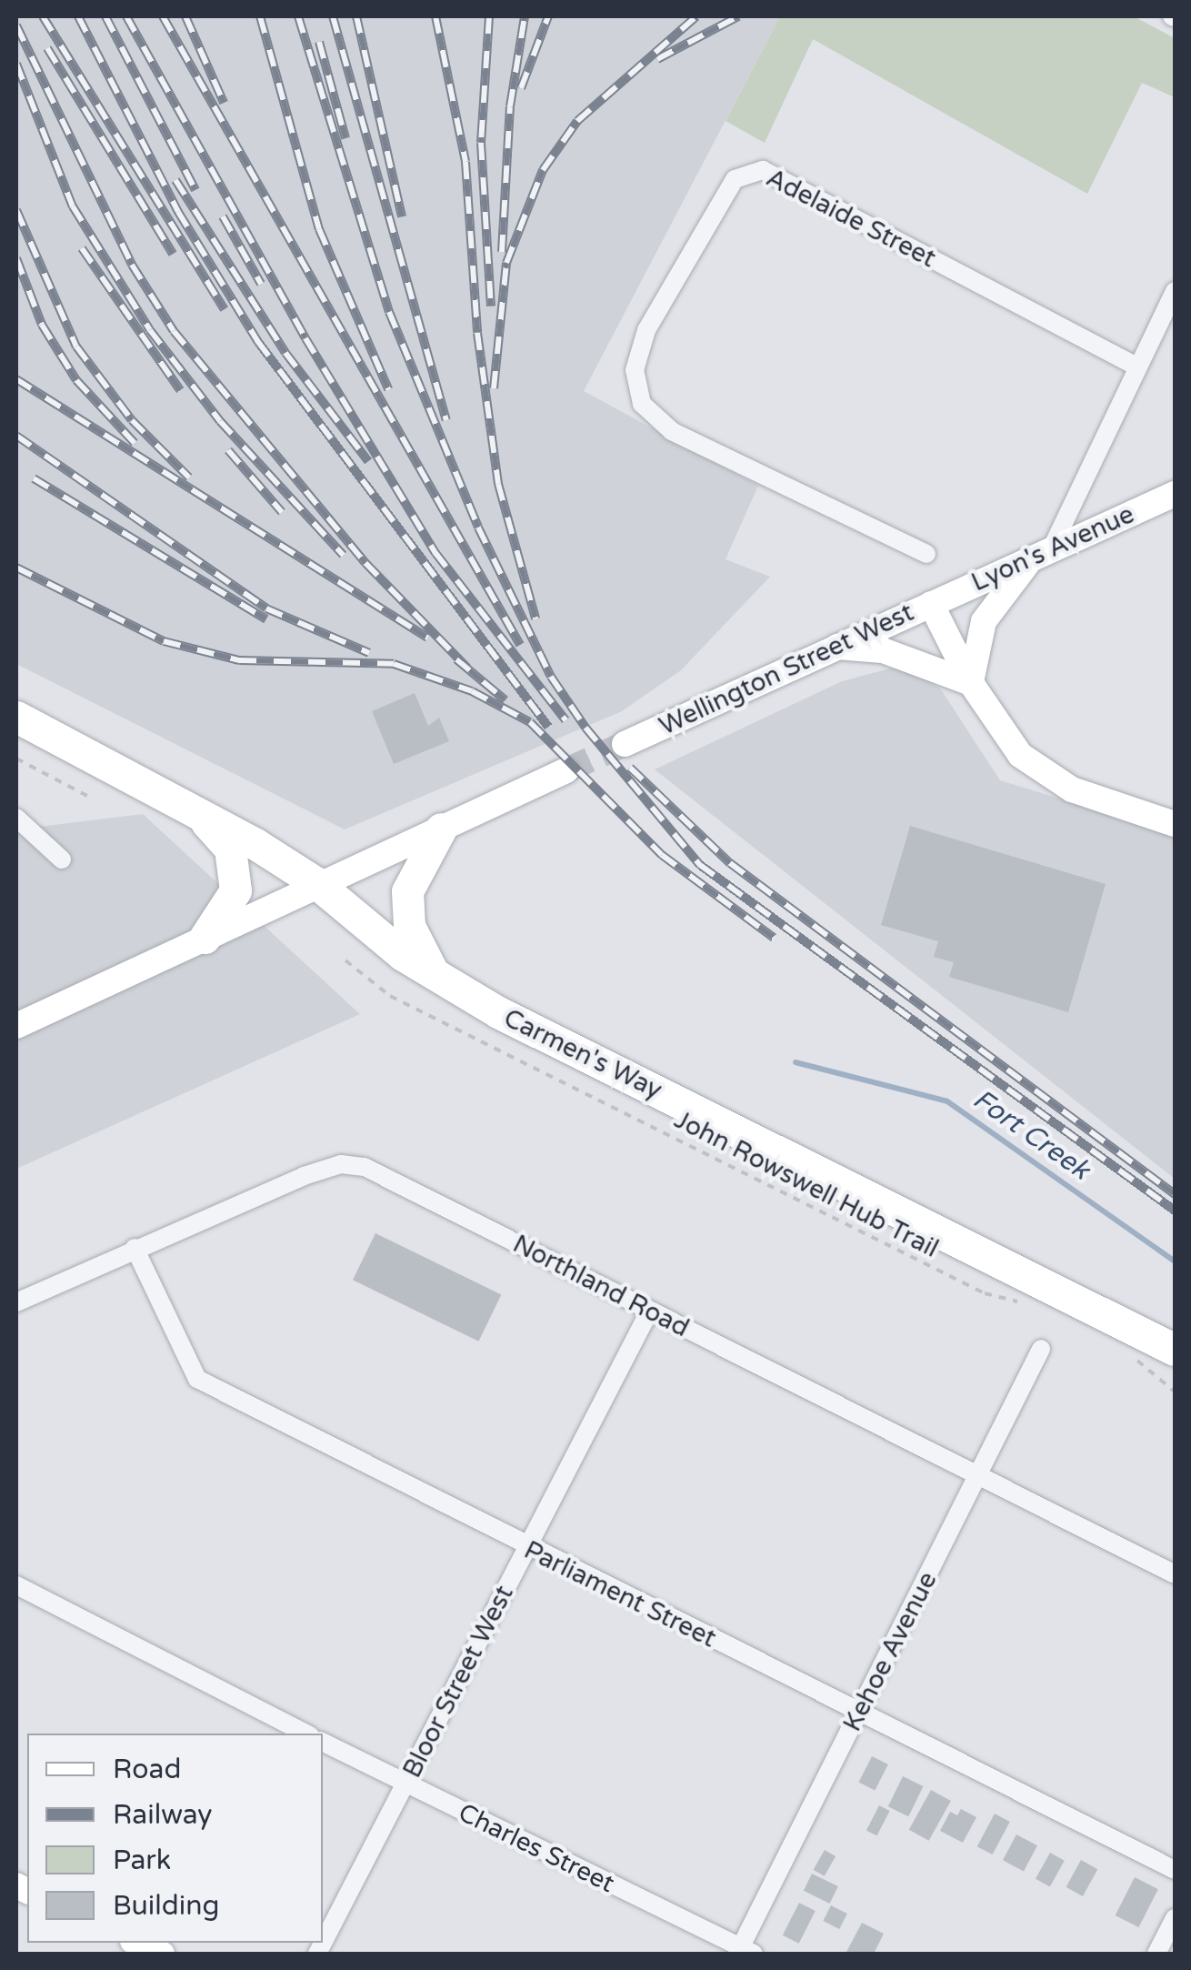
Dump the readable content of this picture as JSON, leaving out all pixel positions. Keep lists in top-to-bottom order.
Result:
{
  "streets": {
    "highway": ["Carmen's Way"],
    "main road": ["Lyon's Avenue", "Wellington Street West"],
    "street": [
      "Adelaide Street",
      "Northland Road",
      "Parliament Street",
      "Kehoe Avenue",
      "Bloor Street West",
      "Charles Street"
    ],
    "path": ["John Rowswell Hub Trail"]
  },
  "crossings": [
    ["Lyon's Avenue", "Wellington Street West"],
    ["Northland Road", "Parliament Street"],
    ["Northland Road", "Kehoe Avenue"],
    ["Northland Road", "Bloor Street West"],
    ["Parliament Street", "Kehoe Avenue"],
    ["Parliament Street", "Bloor Street West"],
    ["Kehoe Avenue", "Charles Street"],
    ["Bloor Street West", "Charles Street"]
  ],
  "water": ["Fort Creek"],
  "legend": [
    "Road",
    "Railway",
    "Park",
    "Building"
  ]
}
